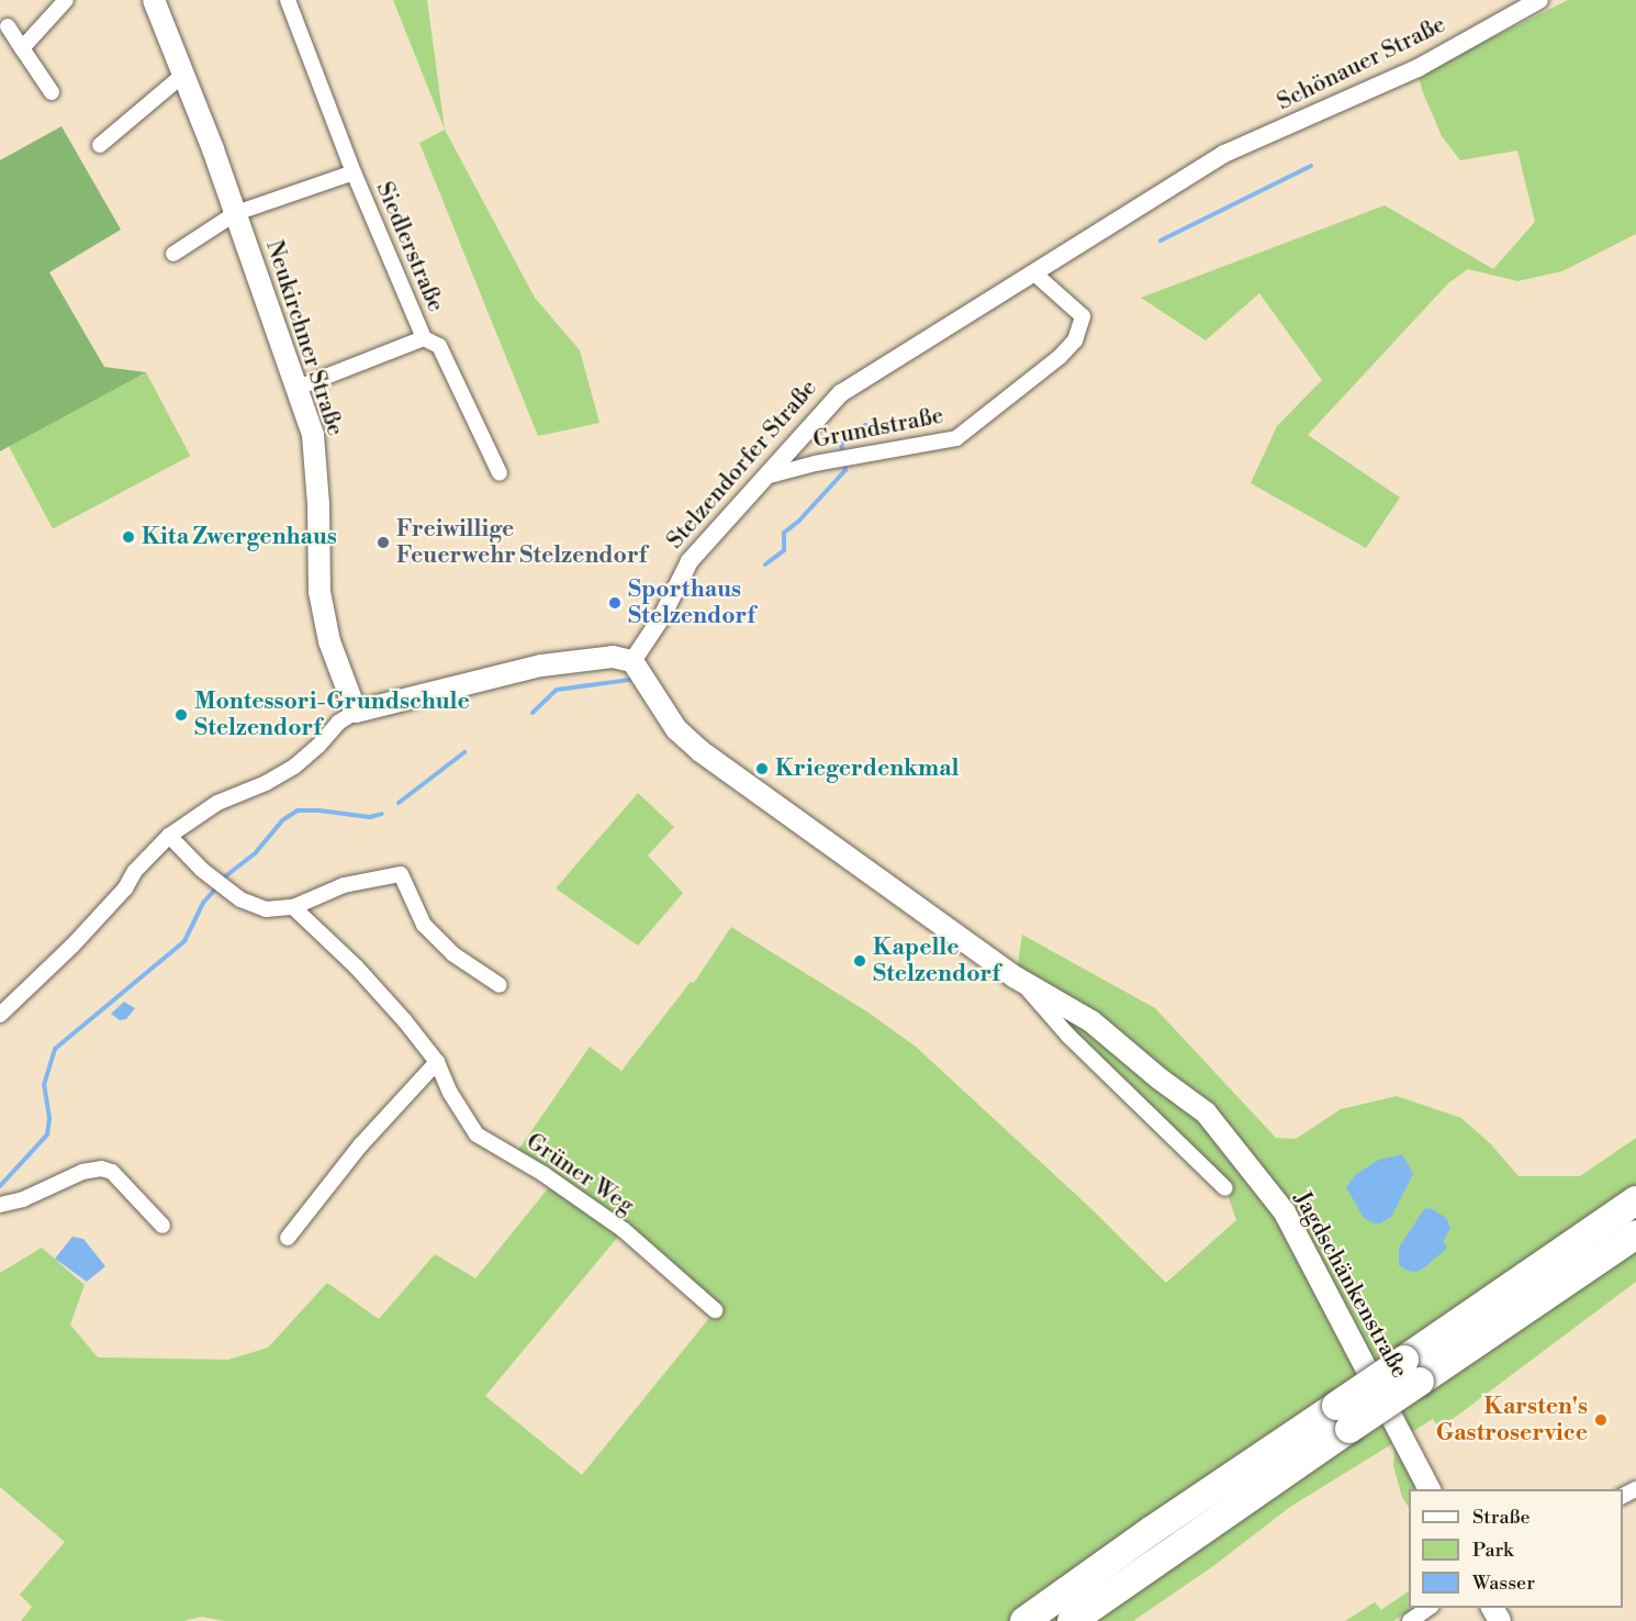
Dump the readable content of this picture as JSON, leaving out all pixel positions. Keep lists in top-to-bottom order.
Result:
{
  "streets": {
    "main road": ["Neukirchner Straße", "Jagdschänkenstraße"],
    "street": [
      "Schönauer Straße",
      "Siedlerstraße",
      "Grundstraße",
      "Stelzendorfer Straße",
      "Grüner Weg"
    ]
  },
  "crossings": [
    ["Schönauer Straße", "Stelzendorfer Straße"],
    ["Siedlerstraße", "Neukirchner Straße"],
    ["Grundstraße", "Stelzendorfer Straße"],
    ["Stelzendorfer Straße", "Jagdschänkenstraße"]
  ],
  "places": [
    "Kita Zwergenhaus",
    "Freiwillige Feuerwehr Stelzendorf",
    "Sporthaus Stelzendorf",
    "Montessori-Grundschule Stelzendorf",
    "Kriegerdenkmal",
    "Kapelle Stelzendorf",
    "Karsten's Gastroservice"
  ],
  "legend": ["Straße", "Park", "Wasser"]
}
